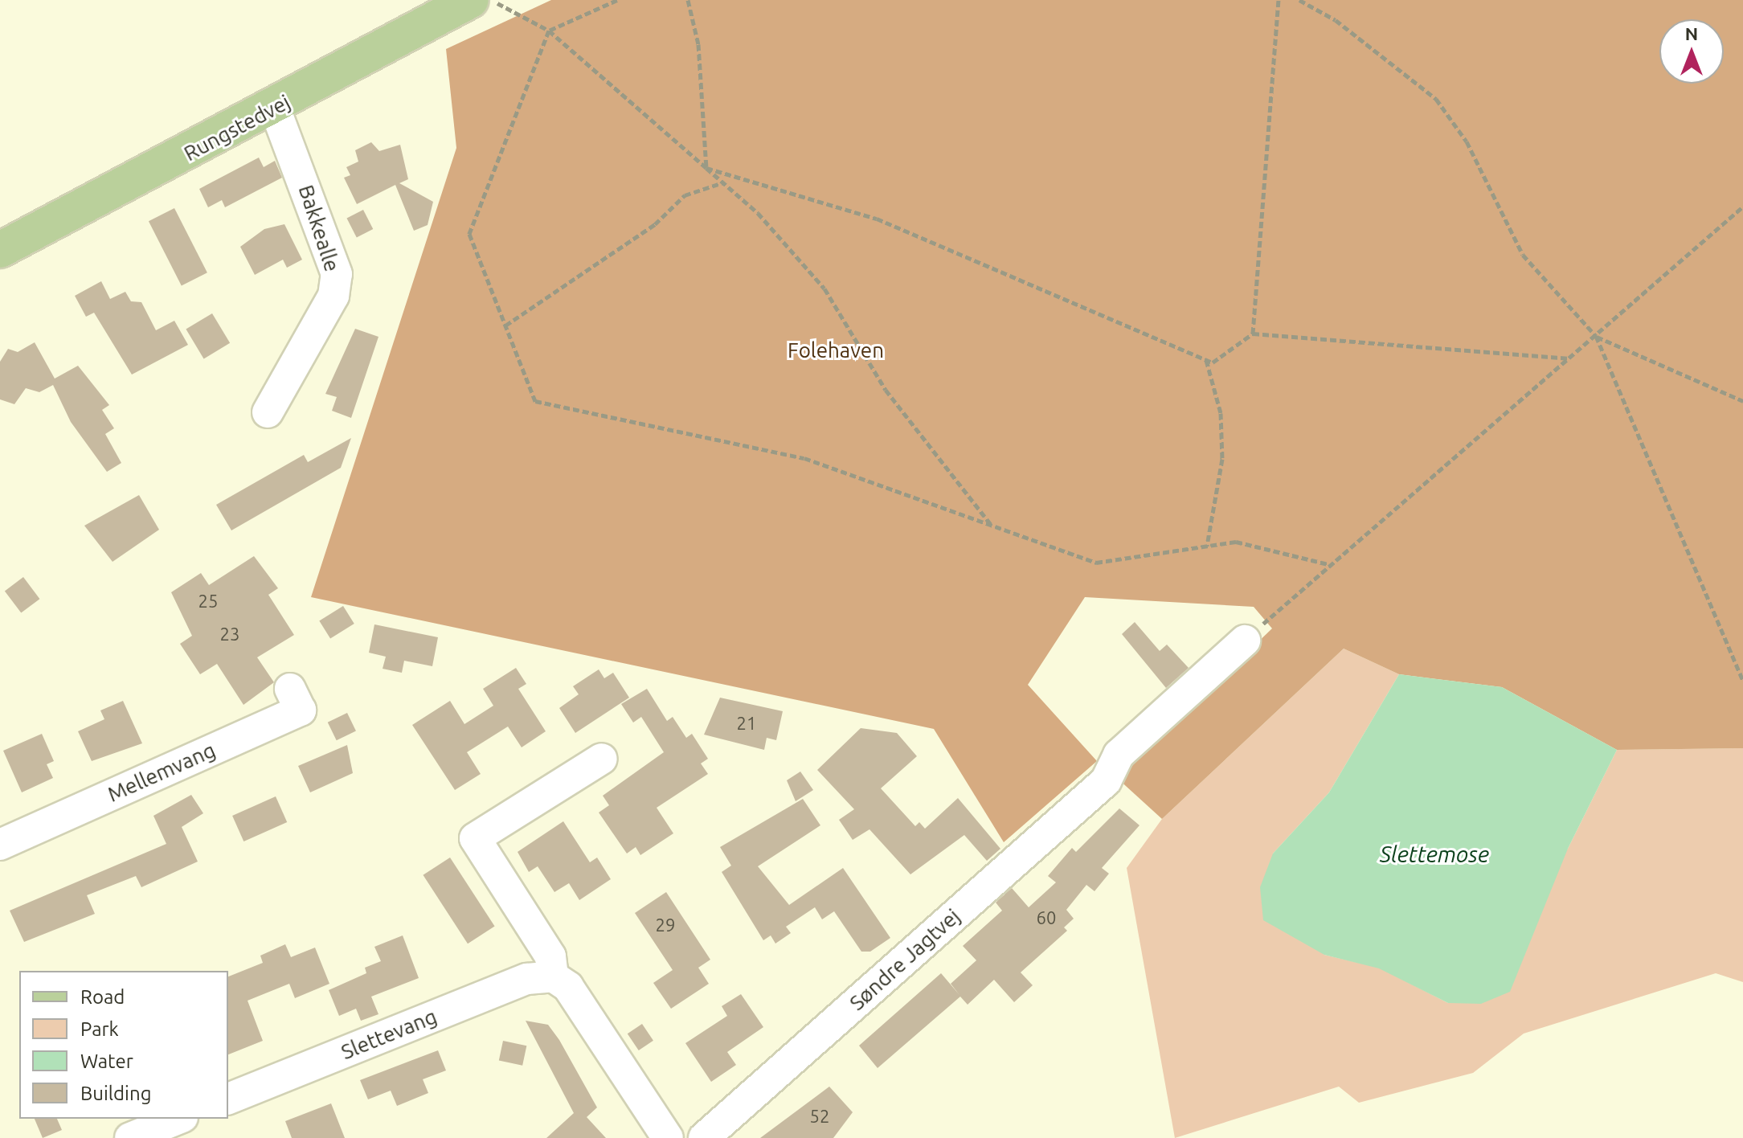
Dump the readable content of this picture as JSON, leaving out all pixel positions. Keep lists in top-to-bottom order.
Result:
{
  "streets": {
    "main road": ["Rungstedvej"],
    "street": [
      "Bakkealle",
      "Mellemvang",
      "Søndre Jagtvej",
      "Slettevang"
    ]
  },
  "crossings": [
    ["Rungstedvej", "Bakkealle"]
  ],
  "water": ["Slettemose"],
  "parks": ["Folehaven"],
  "house_numbers": [
    "25",
    "23",
    "21",
    "60",
    "29",
    "52"
  ],
  "legend": [
    "Road",
    "Park",
    "Water",
    "Building"
  ],
  "north": "top"
}
